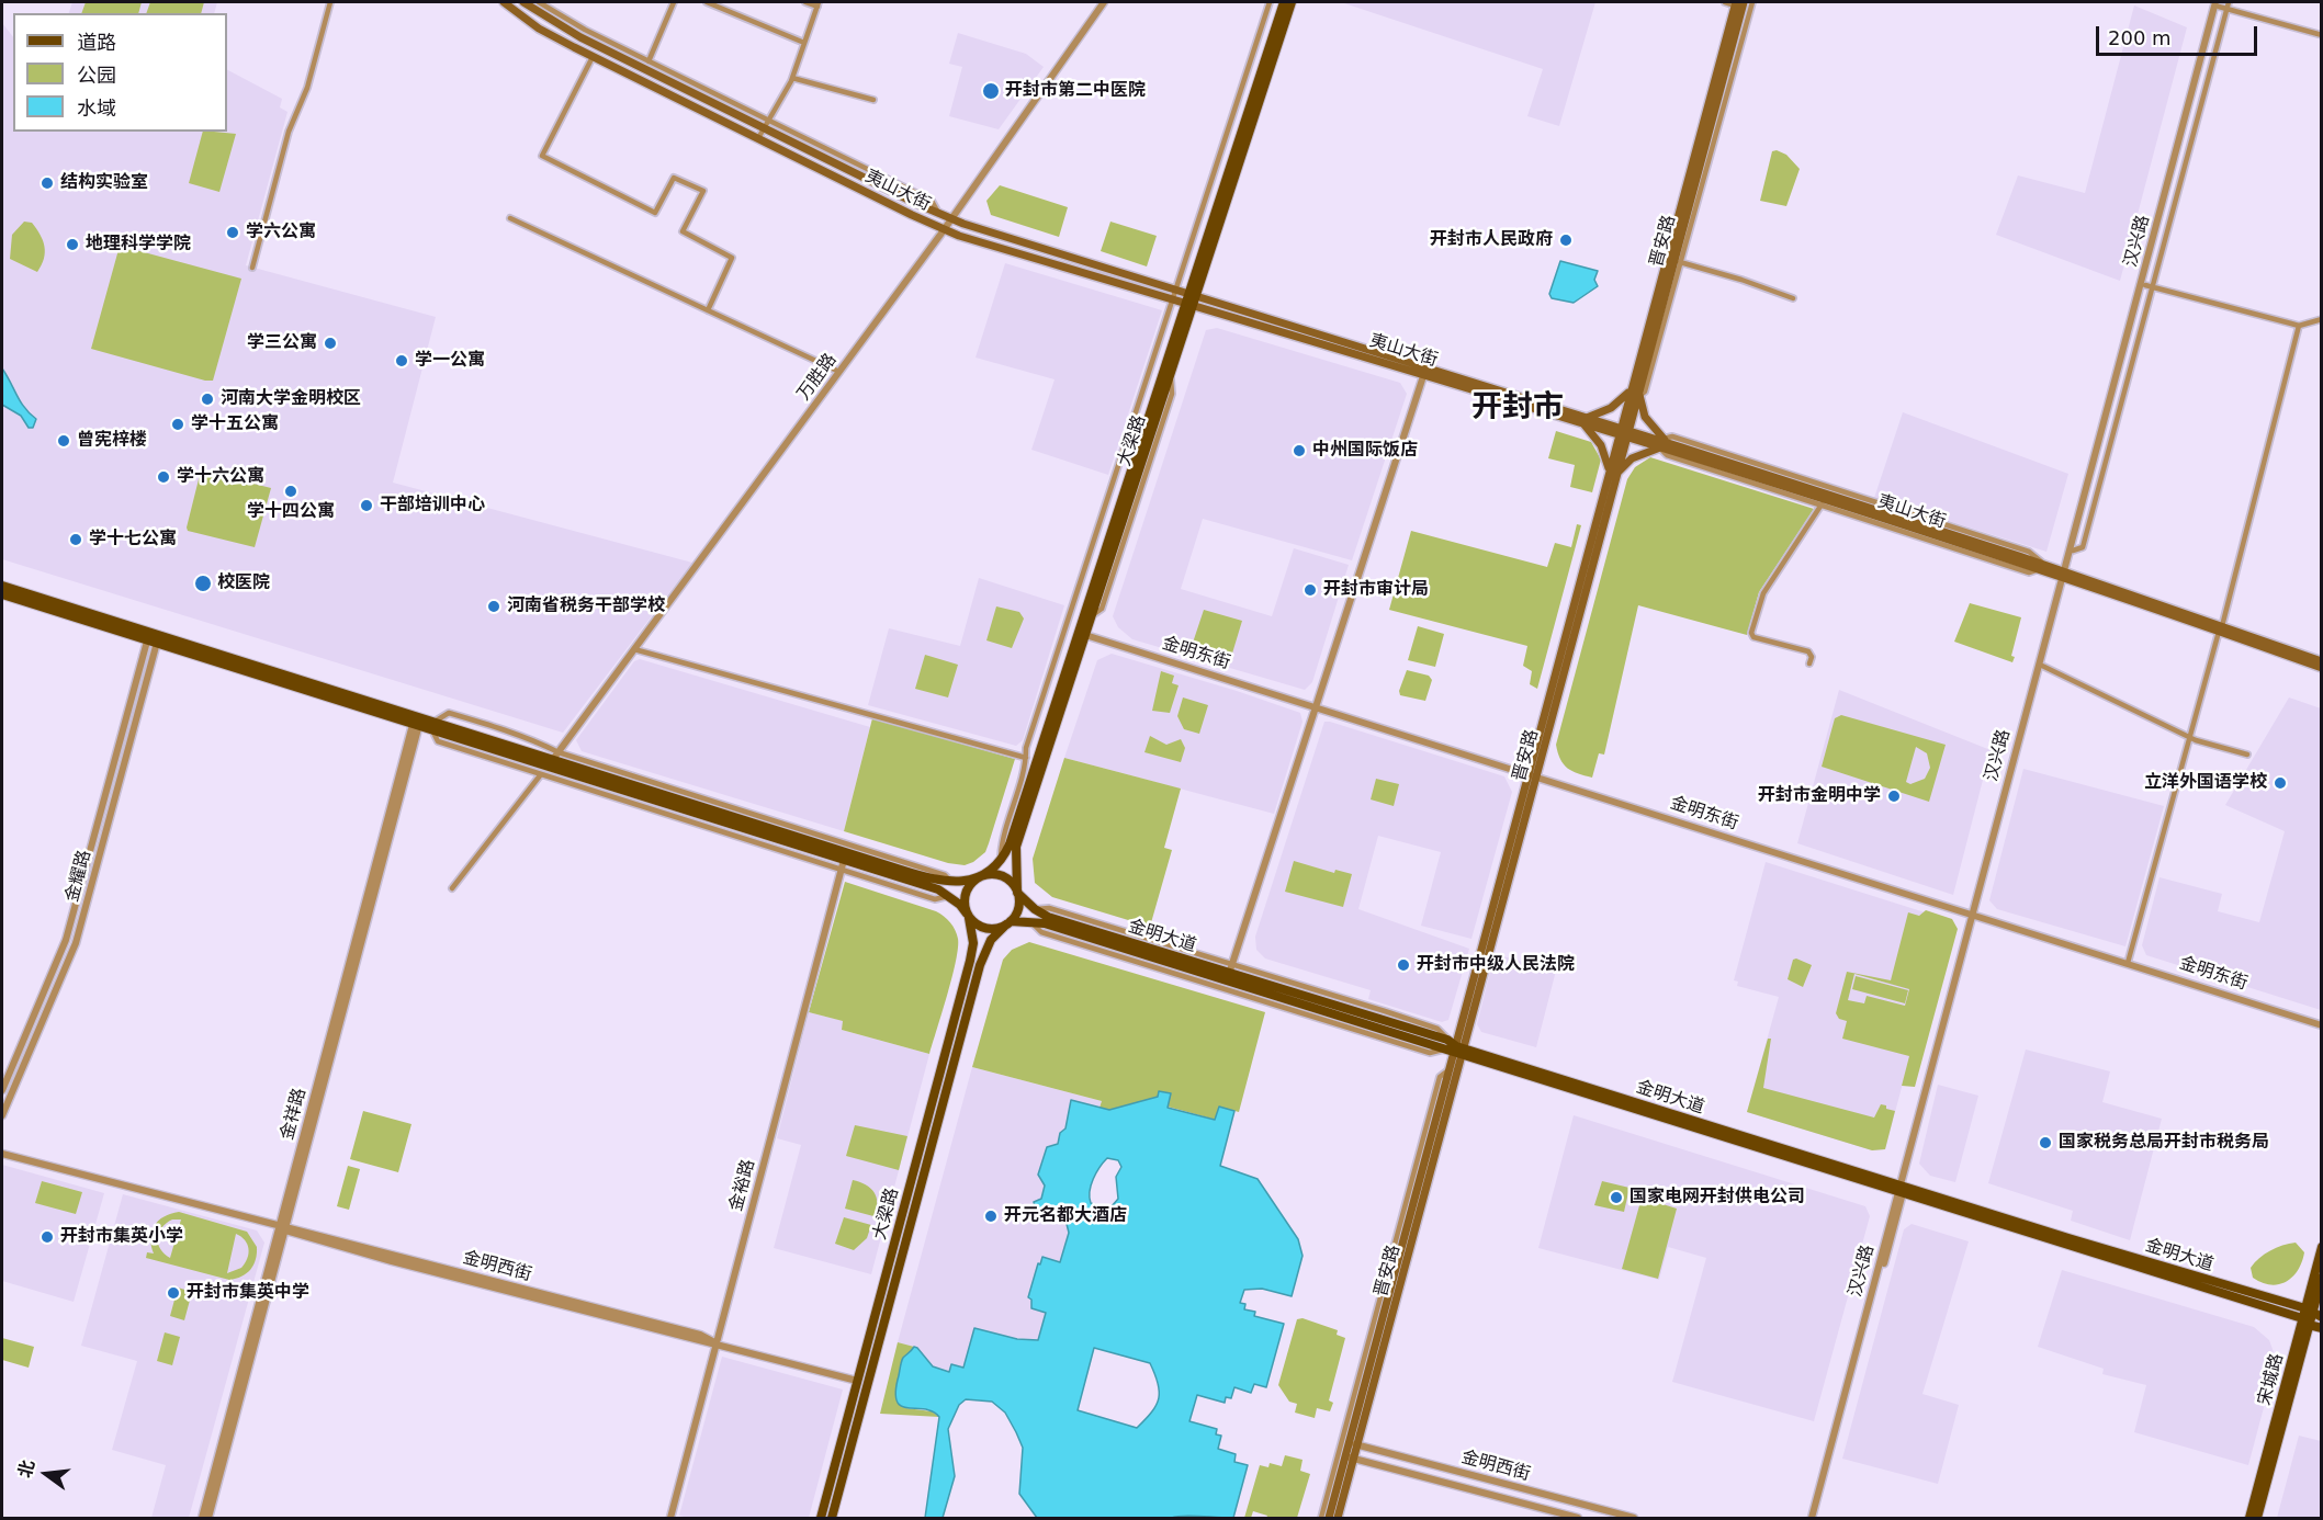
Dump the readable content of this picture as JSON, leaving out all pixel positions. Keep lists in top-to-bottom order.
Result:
{
  "streets": {
    "main road": [
      "夷山大街",
      "晋安路",
      "大梁路",
      "金明大道",
      "宋城路"
    ],
    "street": [
      "汉兴路",
      "万胜路",
      "金明东街",
      "金耀路",
      "金祥路",
      "金裕路",
      "金明西街"
    ]
  },
  "crossings": [
    ["夷山大街", "晋安路"],
    ["夷山大街", "汉兴路"],
    ["夷山大街", "万胜路"],
    ["夷山大街", "大梁路"],
    ["晋安路", "金明东街"],
    ["晋安路", "金明大道"],
    ["晋安路", "金明西街"],
    ["汉兴路", "金明东街"],
    ["汉兴路", "金明大道"],
    ["大梁路", "金明东街"],
    ["大梁路", "金明大道"],
    ["大梁路", "金明西街"],
    ["金明大道", "宋城路"],
    ["金祥路", "金明西街"],
    ["金裕路", "金明西街"]
  ],
  "districts": ["开封市"],
  "places": [
    "开封市第二中医院",
    "结构实验室",
    "学六公寓",
    "开封市人民政府",
    "地理科学学院",
    "学三公寓",
    "学一公寓",
    "河南大学金明校区",
    "学十五公寓",
    "曾宪梓楼",
    "中州国际饭店",
    "学十六公寓",
    "学十四公寓",
    "干部培训中心",
    "学十七公寓",
    "校医院",
    "开封市审计局",
    "河南省税务干部学校",
    "立洋外国语学校",
    "开封市金明中学",
    "开封市中级人民法院",
    "国家税务总局开封市税务局",
    "国家电网开封供电公司",
    "开元名都大酒店",
    "开封市集英小学",
    "开封市集英中学"
  ],
  "legend": ["道路", "公园", "水域"],
  "scale_bar": "200 m",
  "north": "left"
}
